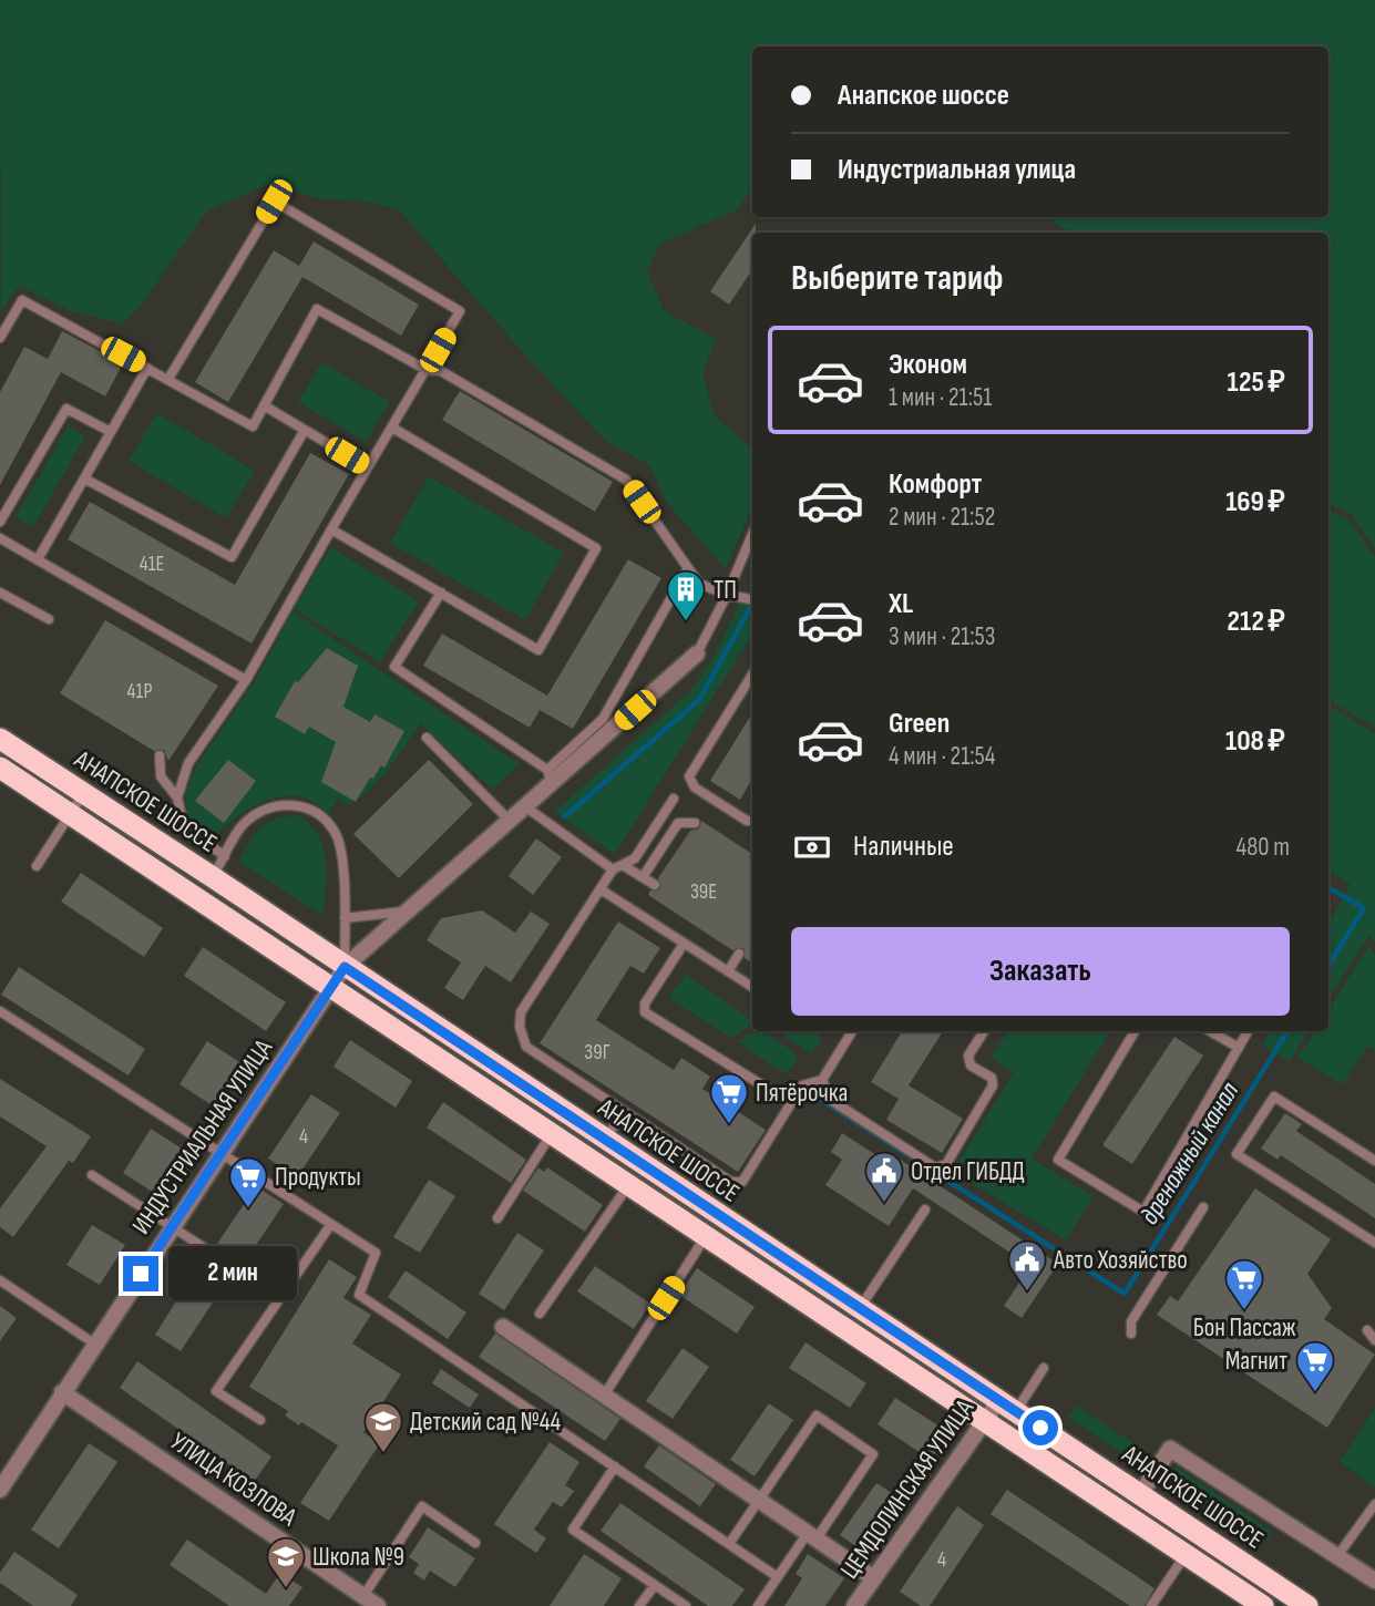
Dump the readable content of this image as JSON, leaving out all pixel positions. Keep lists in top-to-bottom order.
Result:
{
  "streets": {
    "highway": ["АНАПСКОЕ ШОССЕ"],
    "street": ["ИНДУСТРИАЛЬНАЯ УЛИЦА", "УЛИЦА КОЗЛОВА", "ЦЕМДОЛИНСКАЯ УЛИЦА"]
  },
  "crossings": [
    ["АНАПСКОЕ ШОССЕ", "ИНДУСТРИАЛЬНАЯ УЛИЦА"],
    ["АНАПСКОЕ ШОССЕ", "ЦЕМДОЛИНСКАЯ УЛИЦА"],
    ["ИНДУСТРИАЛЬНАЯ УЛИЦА", "УЛИЦА КОЗЛОВА"]
  ],
  "water": ["дренажный канал"],
  "places": {
    "building": ["ТП"],
    "supermarket": [
      "Пятёрочка",
      "Продукты",
      "Бон Пассаж",
      "Магнит"
    ],
    "public building": ["Отдел ГИБДД", "Авто Хозяйство"],
    "school or university": ["Детский сад №44", "Школа №9"]
  },
  "house_numbers": [
    "41Е",
    "41Р",
    "39Е",
    "39Г",
    "4",
    "4"
  ],
  "page": {
    "banner": ["Анапское шоссе", "Индустриальная улица"],
    "heading": "Выберите тариф",
    "list": [
      {
        "name": "Эконом",
        "note": "1 мин · 21:51",
        "value": "125 ₽"
      },
      {
        "name": "Комфорт",
        "note": "2 мин · 21:52",
        "value": "169 ₽"
      },
      {
        "name": "XL",
        "note": "3 мин · 21:53",
        "value": "212 ₽"
      },
      {
        "name": "Green",
        "note": "4 мин · 21:54",
        "value": "108 ₽"
      }
    ],
    "pay": ["Наличные", "480 m"],
    "buttons": "Заказать",
    "bubble": "2 мин"
  }
}
